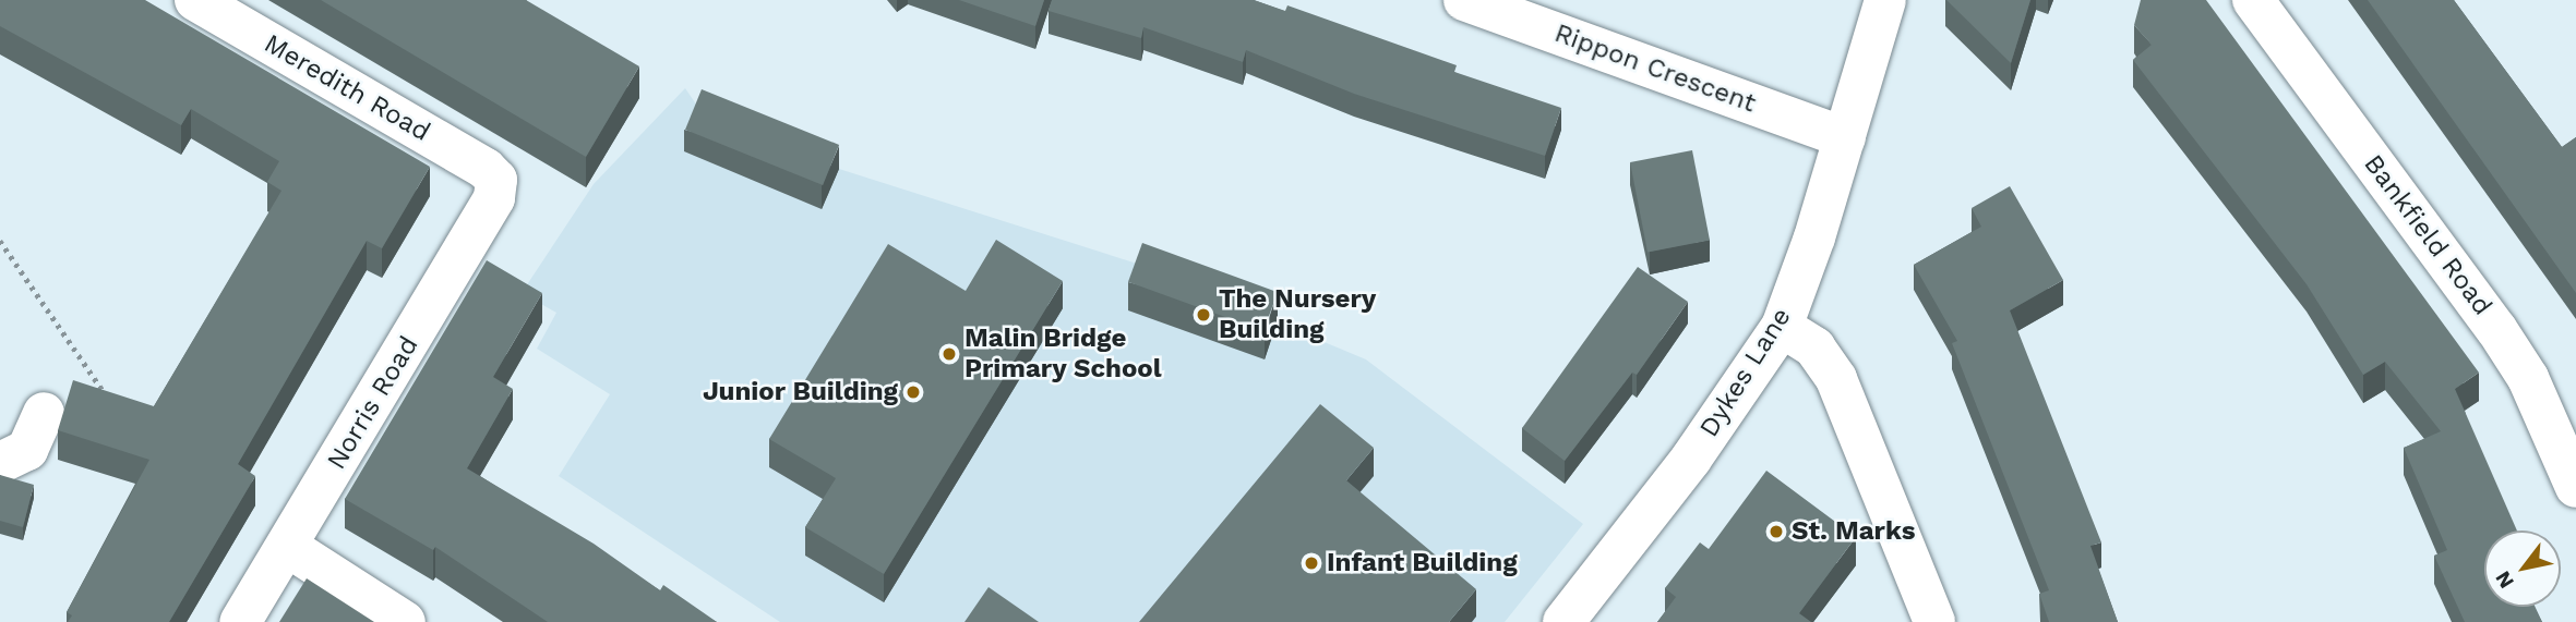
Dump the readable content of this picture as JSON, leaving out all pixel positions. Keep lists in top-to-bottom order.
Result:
{
  "streets": {
    "street": [
      "Rippon Crescent",
      "Meredith Road",
      "Bankfield Road",
      "Dykes Lane",
      "Norris Road"
    ]
  },
  "crossings": [
    ["Rippon Crescent", "Dykes Lane"],
    ["Meredith Road", "Norris Road"]
  ],
  "places": [
    "The Nursery Building",
    "Malin Bridge Primary School",
    "Junior Building",
    "St. Marks",
    "Infant Building"
  ],
  "north": "bottom left"
}
